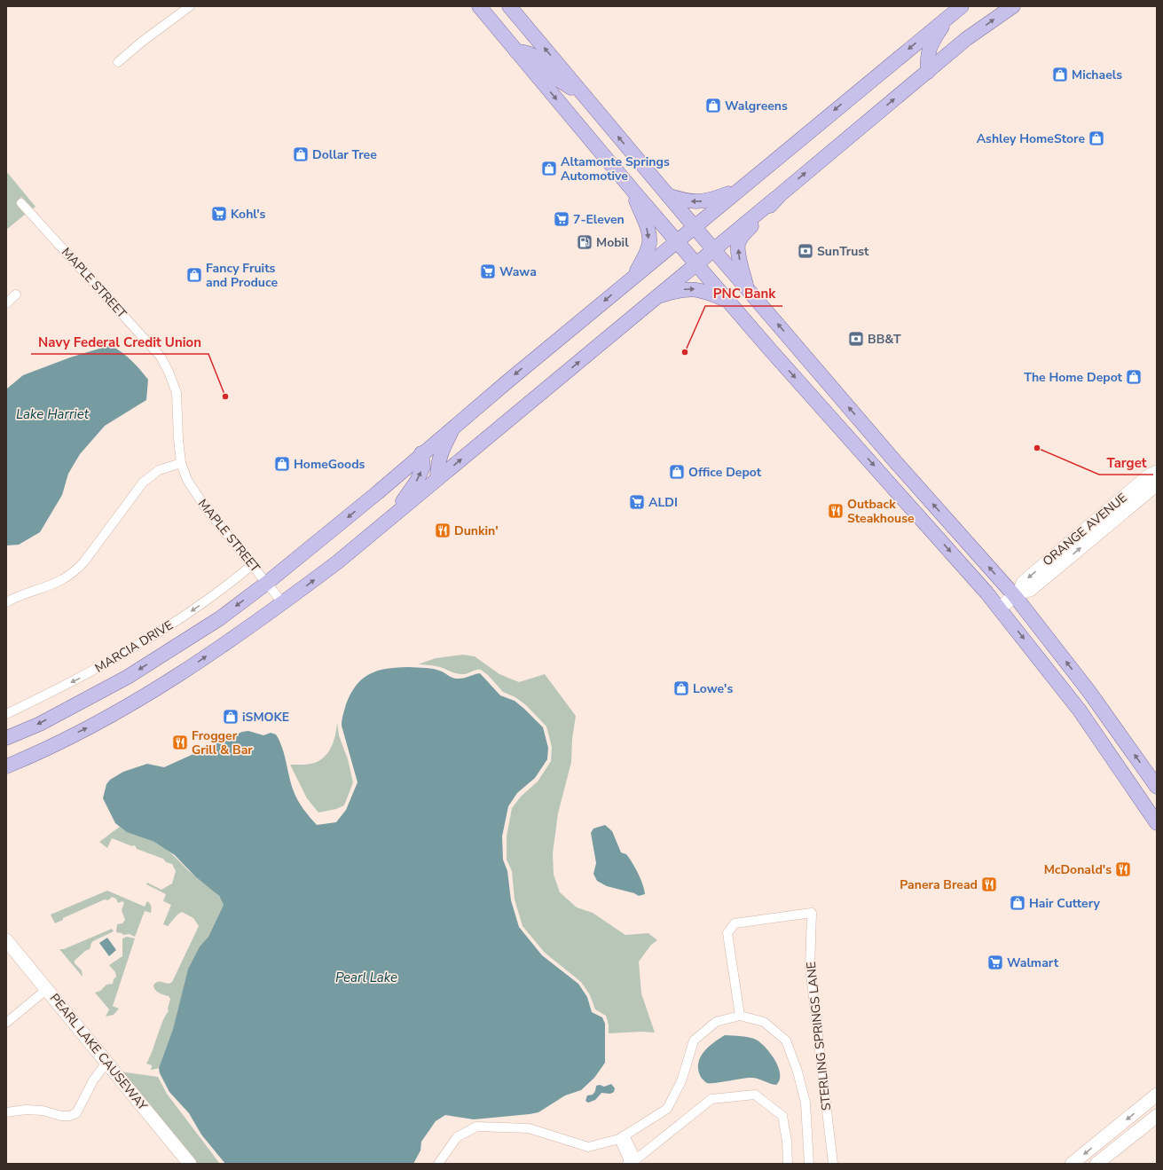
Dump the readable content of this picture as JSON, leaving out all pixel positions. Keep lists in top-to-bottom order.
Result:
{
  "streets": {
    "street": [
      "MAPLE STREET",
      "ORANGE AVENUE",
      "MARCIA DRIVE",
      "STERLING SPRINGS LANE",
      "PEARL LAKE CAUSEWAY"
    ]
  },
  "crossings": [
    ["MAPLE STREET", "MARCIA DRIVE"]
  ],
  "one_way": ["MARCIA DRIVE"],
  "water": ["Lake Harriet", "Pearl Lake"],
  "places": {
    "shop": [
      "Michaels",
      "Walgreens",
      "Ashley HomeStore",
      "Dollar Tree",
      "Altamonte Springs Automotive",
      "Fancy Fruits and Produce",
      "The Home Depot",
      "HomeGoods",
      "Office Depot",
      "Lowe's",
      "iSMOKE",
      "Hair Cuttery"
    ],
    "supermarket": [
      "Kohl's",
      "7-Eleven",
      "Wawa",
      "ALDI",
      "Walmart"
    ],
    "fuel station": ["Mobil"],
    "bank": ["SunTrust", "BB&T"],
    "other": ["PNC Bank", "Navy Federal Credit Union", "Target"],
    "restaurant": [
      "Outback Steakhouse",
      "Dunkin'",
      "Frogger Grill & Bar",
      "McDonald's",
      "Panera Bread"
    ]
  }
}
